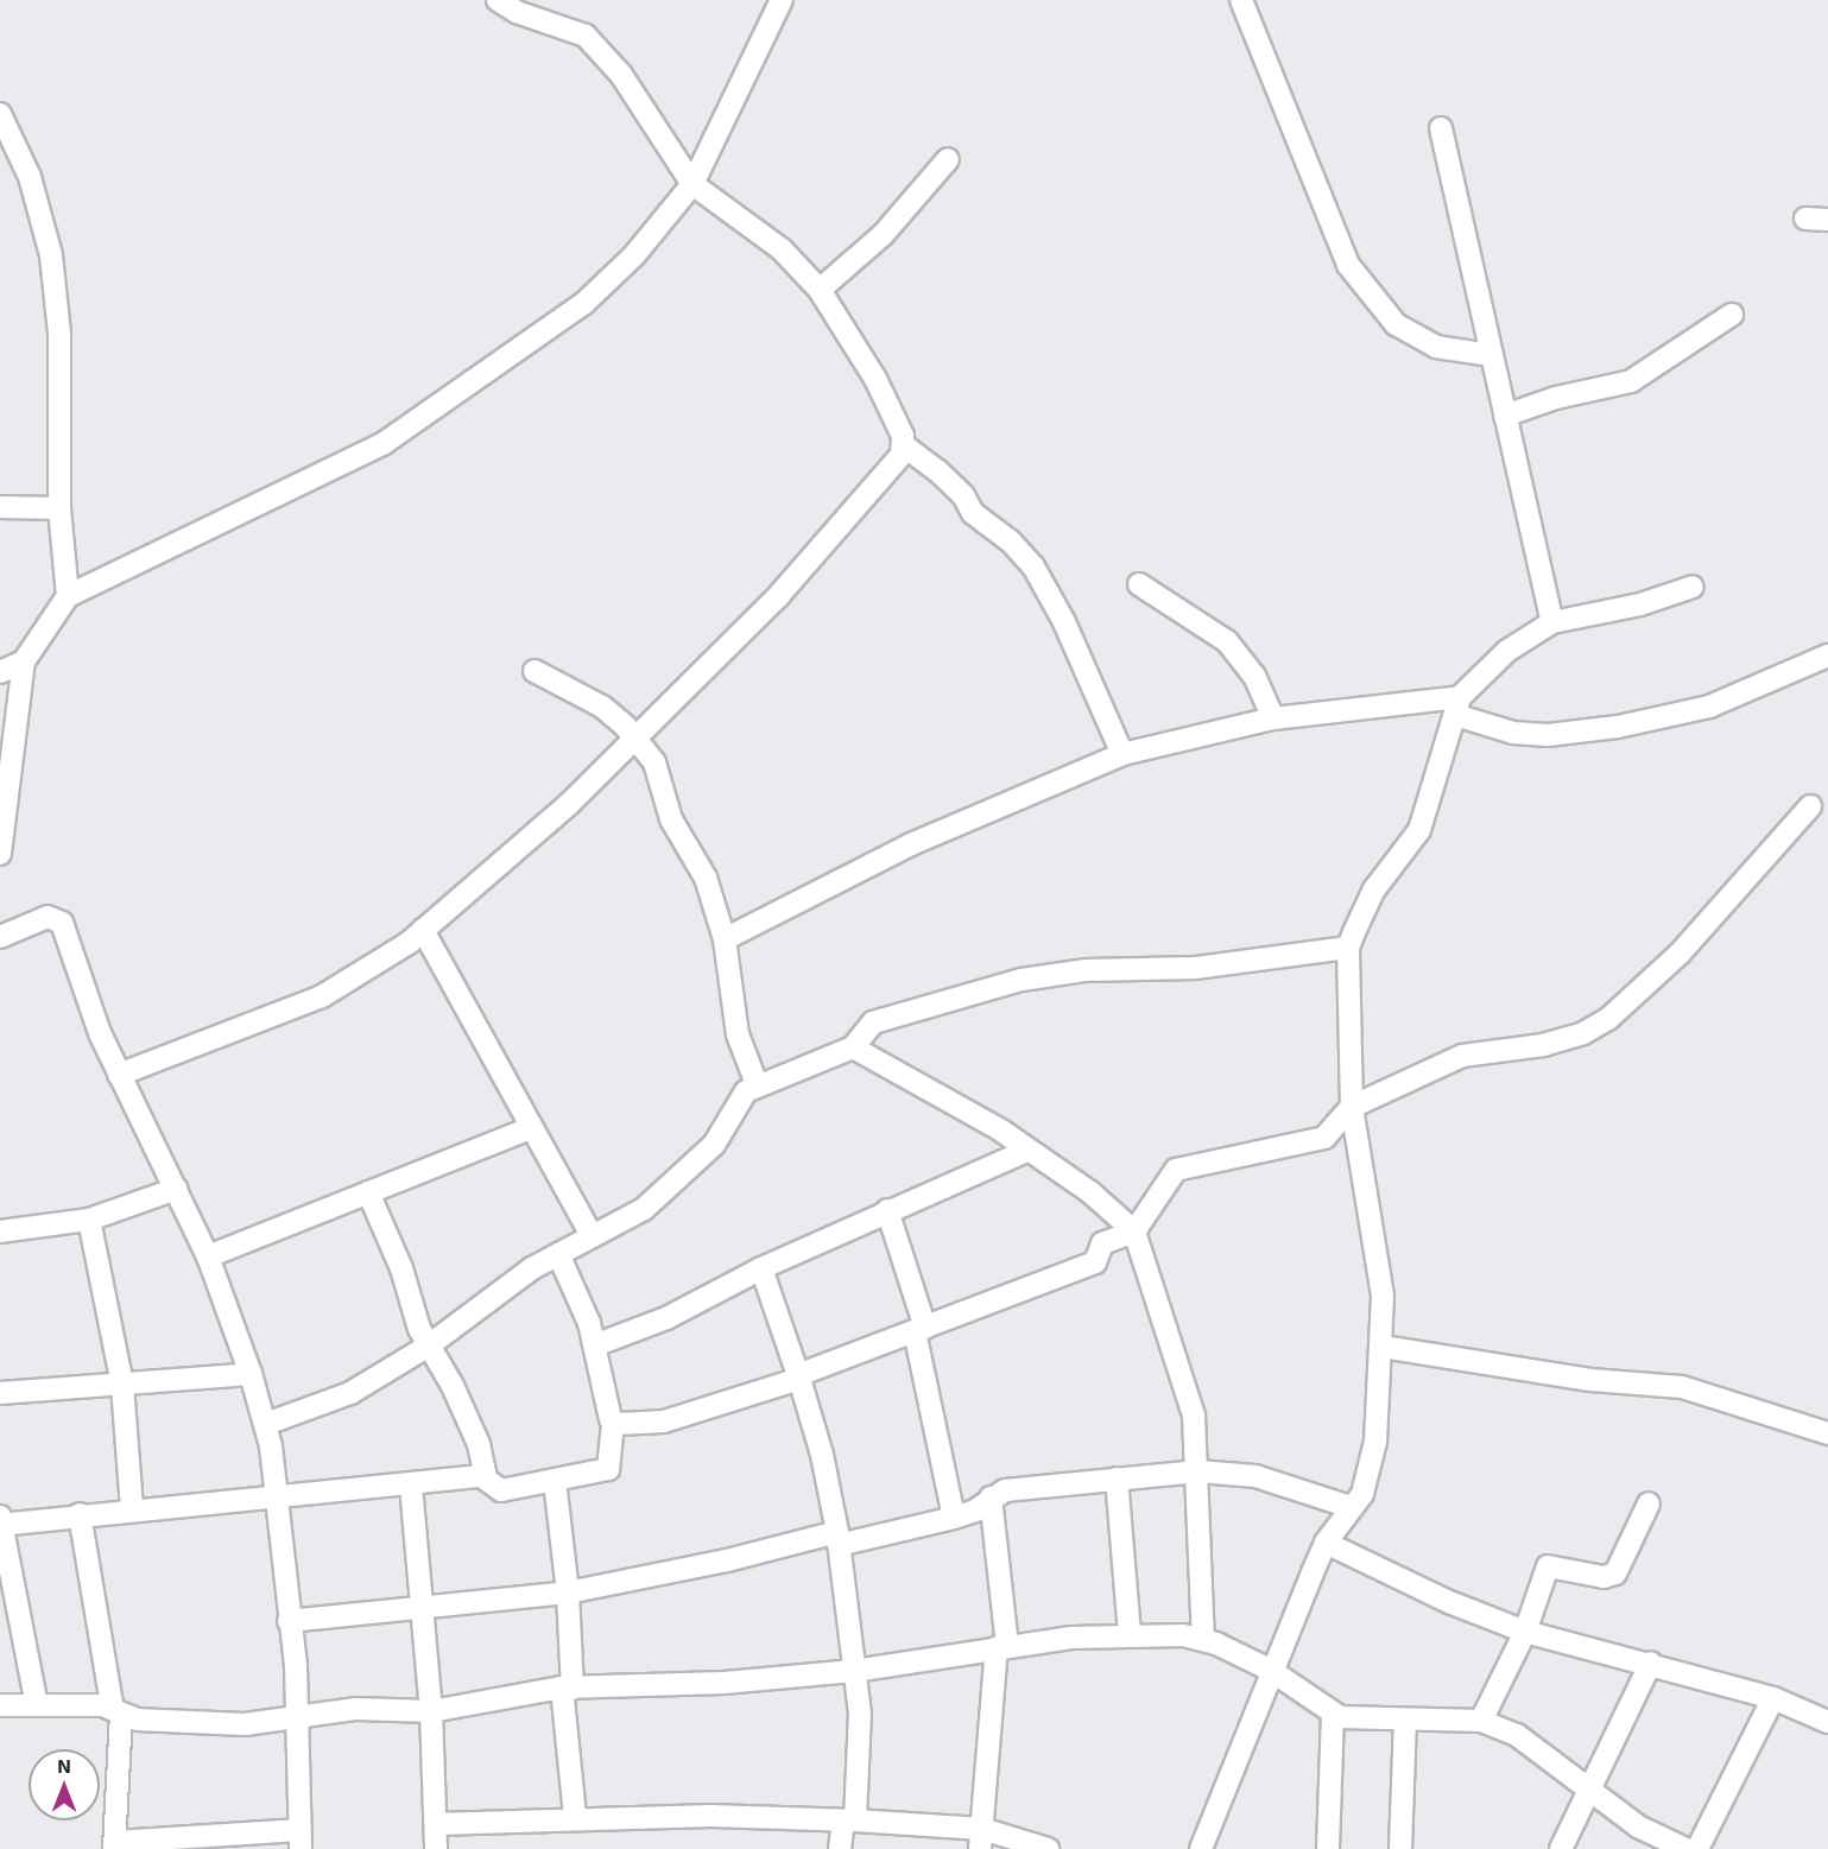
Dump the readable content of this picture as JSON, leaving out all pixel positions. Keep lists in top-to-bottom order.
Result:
{
  "north": "top"
}
